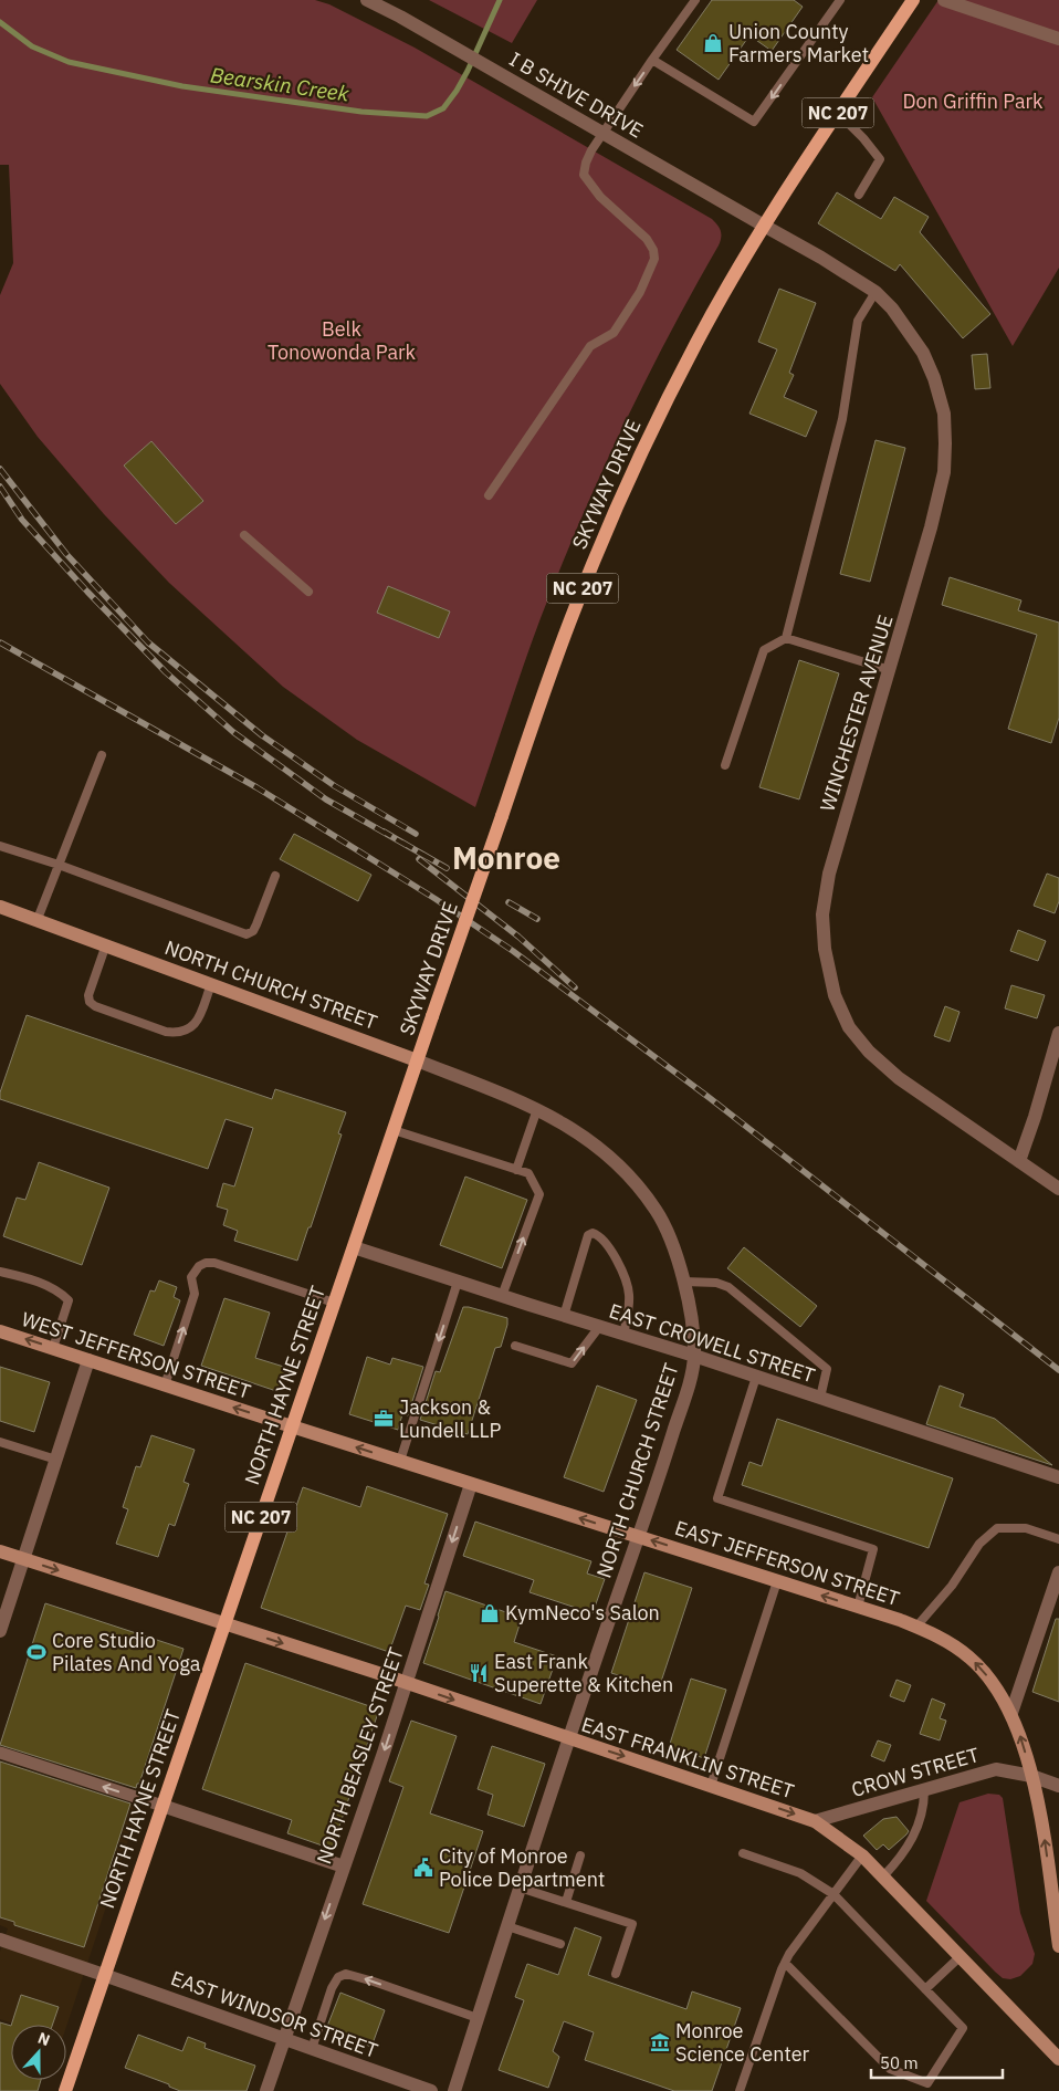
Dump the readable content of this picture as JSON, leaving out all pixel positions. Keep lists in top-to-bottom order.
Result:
{
  "streets": {
    "main road": [
      "NC 207",
      "SKYWAY DRIVE",
      "NORTH CHURCH STREET",
      "WEST JEFFERSON STREET",
      "NORTH HAYNE STREET",
      "EAST JEFFERSON STREET",
      "EAST FRANKLIN STREET"
    ],
    "street": [
      "I B SHIVE DRIVE",
      "WINCHESTER AVENUE",
      "EAST CROWELL STREET",
      "NORTH BEASLEY STREET",
      "CROW STREET",
      "EAST WINDSOR STREET"
    ]
  },
  "crossings": [
    ["I B SHIVE DRIVE", "SKYWAY DRIVE"],
    ["I B SHIVE DRIVE", "WINCHESTER AVENUE"],
    ["NC 207", "NORTH HAYNE STREET"],
    ["NC 207", "EAST WINDSOR STREET"],
    ["SKYWAY DRIVE", "WINCHESTER AVENUE"],
    ["SKYWAY DRIVE", "NORTH CHURCH STREET"],
    ["SKYWAY DRIVE", "NORTH HAYNE STREET"],
    ["NORTH CHURCH STREET", "EAST CROWELL STREET"],
    ["NORTH CHURCH STREET", "NORTH HAYNE STREET"],
    ["NORTH CHURCH STREET", "EAST JEFFERSON STREET"],
    ["NORTH CHURCH STREET", "EAST FRANKLIN STREET"],
    ["EAST CROWELL STREET", "NORTH HAYNE STREET"],
    ["WEST JEFFERSON STREET", "NORTH HAYNE STREET"],
    ["WEST JEFFERSON STREET", "EAST JEFFERSON STREET"],
    ["NORTH HAYNE STREET", "EAST JEFFERSON STREET"],
    ["NORTH HAYNE STREET", "EAST FRANKLIN STREET"],
    ["NORTH HAYNE STREET", "EAST WINDSOR STREET"],
    ["EAST JEFFERSON STREET", "NORTH BEASLEY STREET"],
    ["EAST JEFFERSON STREET", "CROW STREET"],
    ["NORTH BEASLEY STREET", "EAST FRANKLIN STREET"],
    ["NORTH BEASLEY STREET", "EAST WINDSOR STREET"],
    ["EAST FRANKLIN STREET", "CROW STREET"]
  ],
  "one_way": [
    "WEST JEFFERSON STREET",
    "EAST JEFFERSON STREET",
    "NORTH BEASLEY STREET",
    "EAST FRANKLIN STREET"
  ],
  "districts": ["Monroe"],
  "water": ["Bearskin Creek"],
  "parks": ["Don Griffin Park", "Belk Tonowonda Park"],
  "places": {
    "shop": ["Union County Farmers Market", "KymNeco's Salon"],
    "office": ["Jackson & Lundell LLP"],
    "sports": ["Core Studio Pilates And Yoga"],
    "restaurant": ["East Frank Superette & Kitchen"],
    "public building": ["City of Monroe Police Department"],
    "museum": ["Monroe Science Center"]
  },
  "scale_bar": "50 m",
  "north": "top"
}
